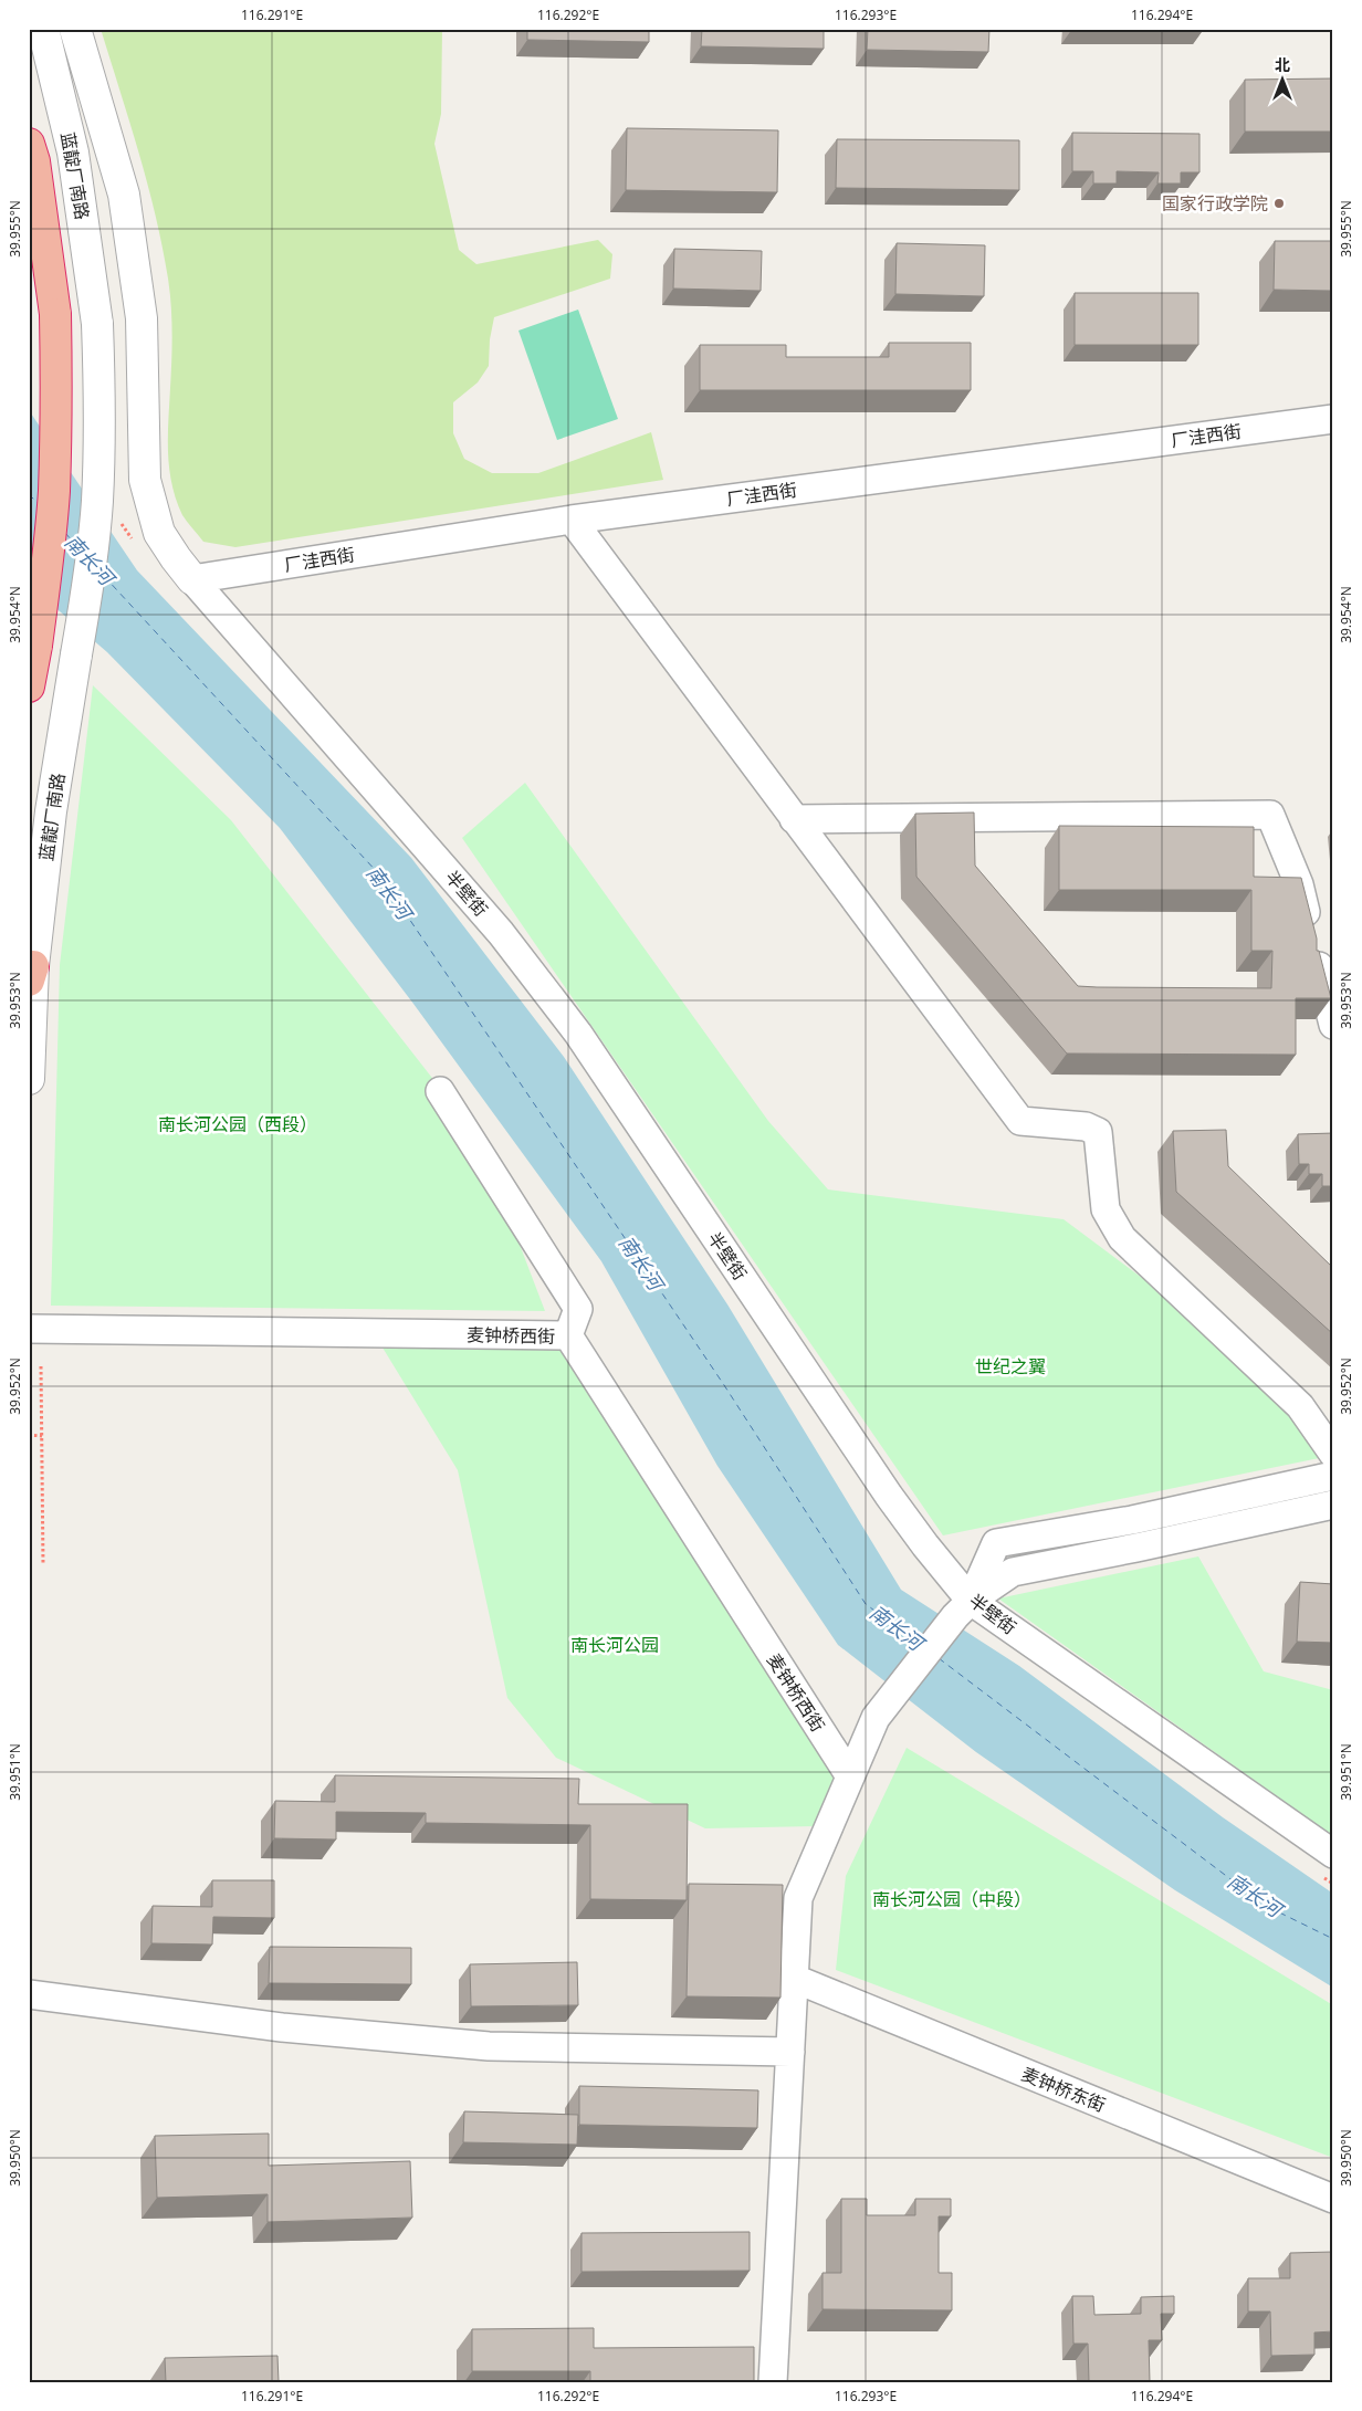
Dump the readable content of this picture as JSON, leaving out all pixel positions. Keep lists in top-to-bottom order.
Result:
{
  "streets": {
    "street": [
      "蓝靛厂南路",
      "厂洼西街",
      "半壁街",
      "麦钟桥西街",
      "麦钟桥东街"
    ]
  },
  "crossings": [
    ["厂洼西街", "半壁街"]
  ],
  "water": ["南长河"],
  "parks": [
    "南长河公园（西段）",
    "世纪之翼",
    "南长河公园",
    "南长河公园（中段）"
  ],
  "places": ["国家行政学院"],
  "north": "top",
  "coordinates": [
    "116.291°E",
    "116.292°E",
    "116.293°E",
    "116.294°E",
    "39.955°N",
    "39.954°N",
    "39.953°N",
    "39.952°N",
    "39.951°N",
    "39.950°N"
  ]
}
